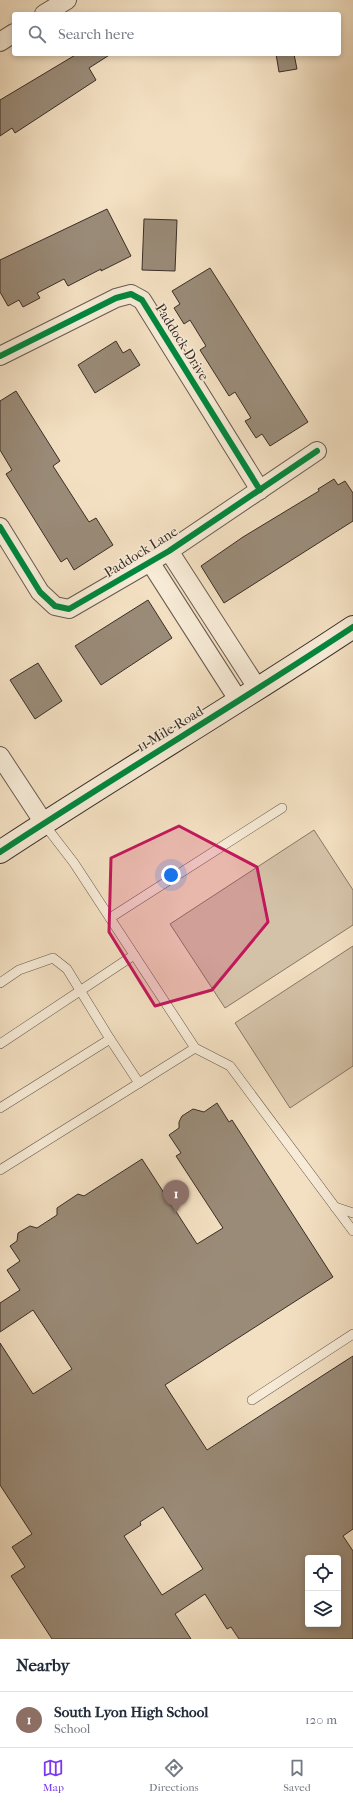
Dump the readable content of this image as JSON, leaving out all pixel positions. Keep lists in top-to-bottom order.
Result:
{
  "streets": {
    "street": ["Paddock Drive", "Paddock Lane", "11 Mile Road"]
  },
  "crossings": [
    ["Paddock Drive", "Paddock Lane"],
    ["Paddock Lane", "11 Mile Road"]
  ],
  "page": {
    "search": "Search here",
    "pins": "1",
    "heading": "Nearby",
    "list": [
      {
        "mark": "1",
        "name": "South Lyon High School",
        "note": "School",
        "value": "120 m"
      }
    ],
    "nav": ["Map", "Directions", "Saved"]
  }
}
